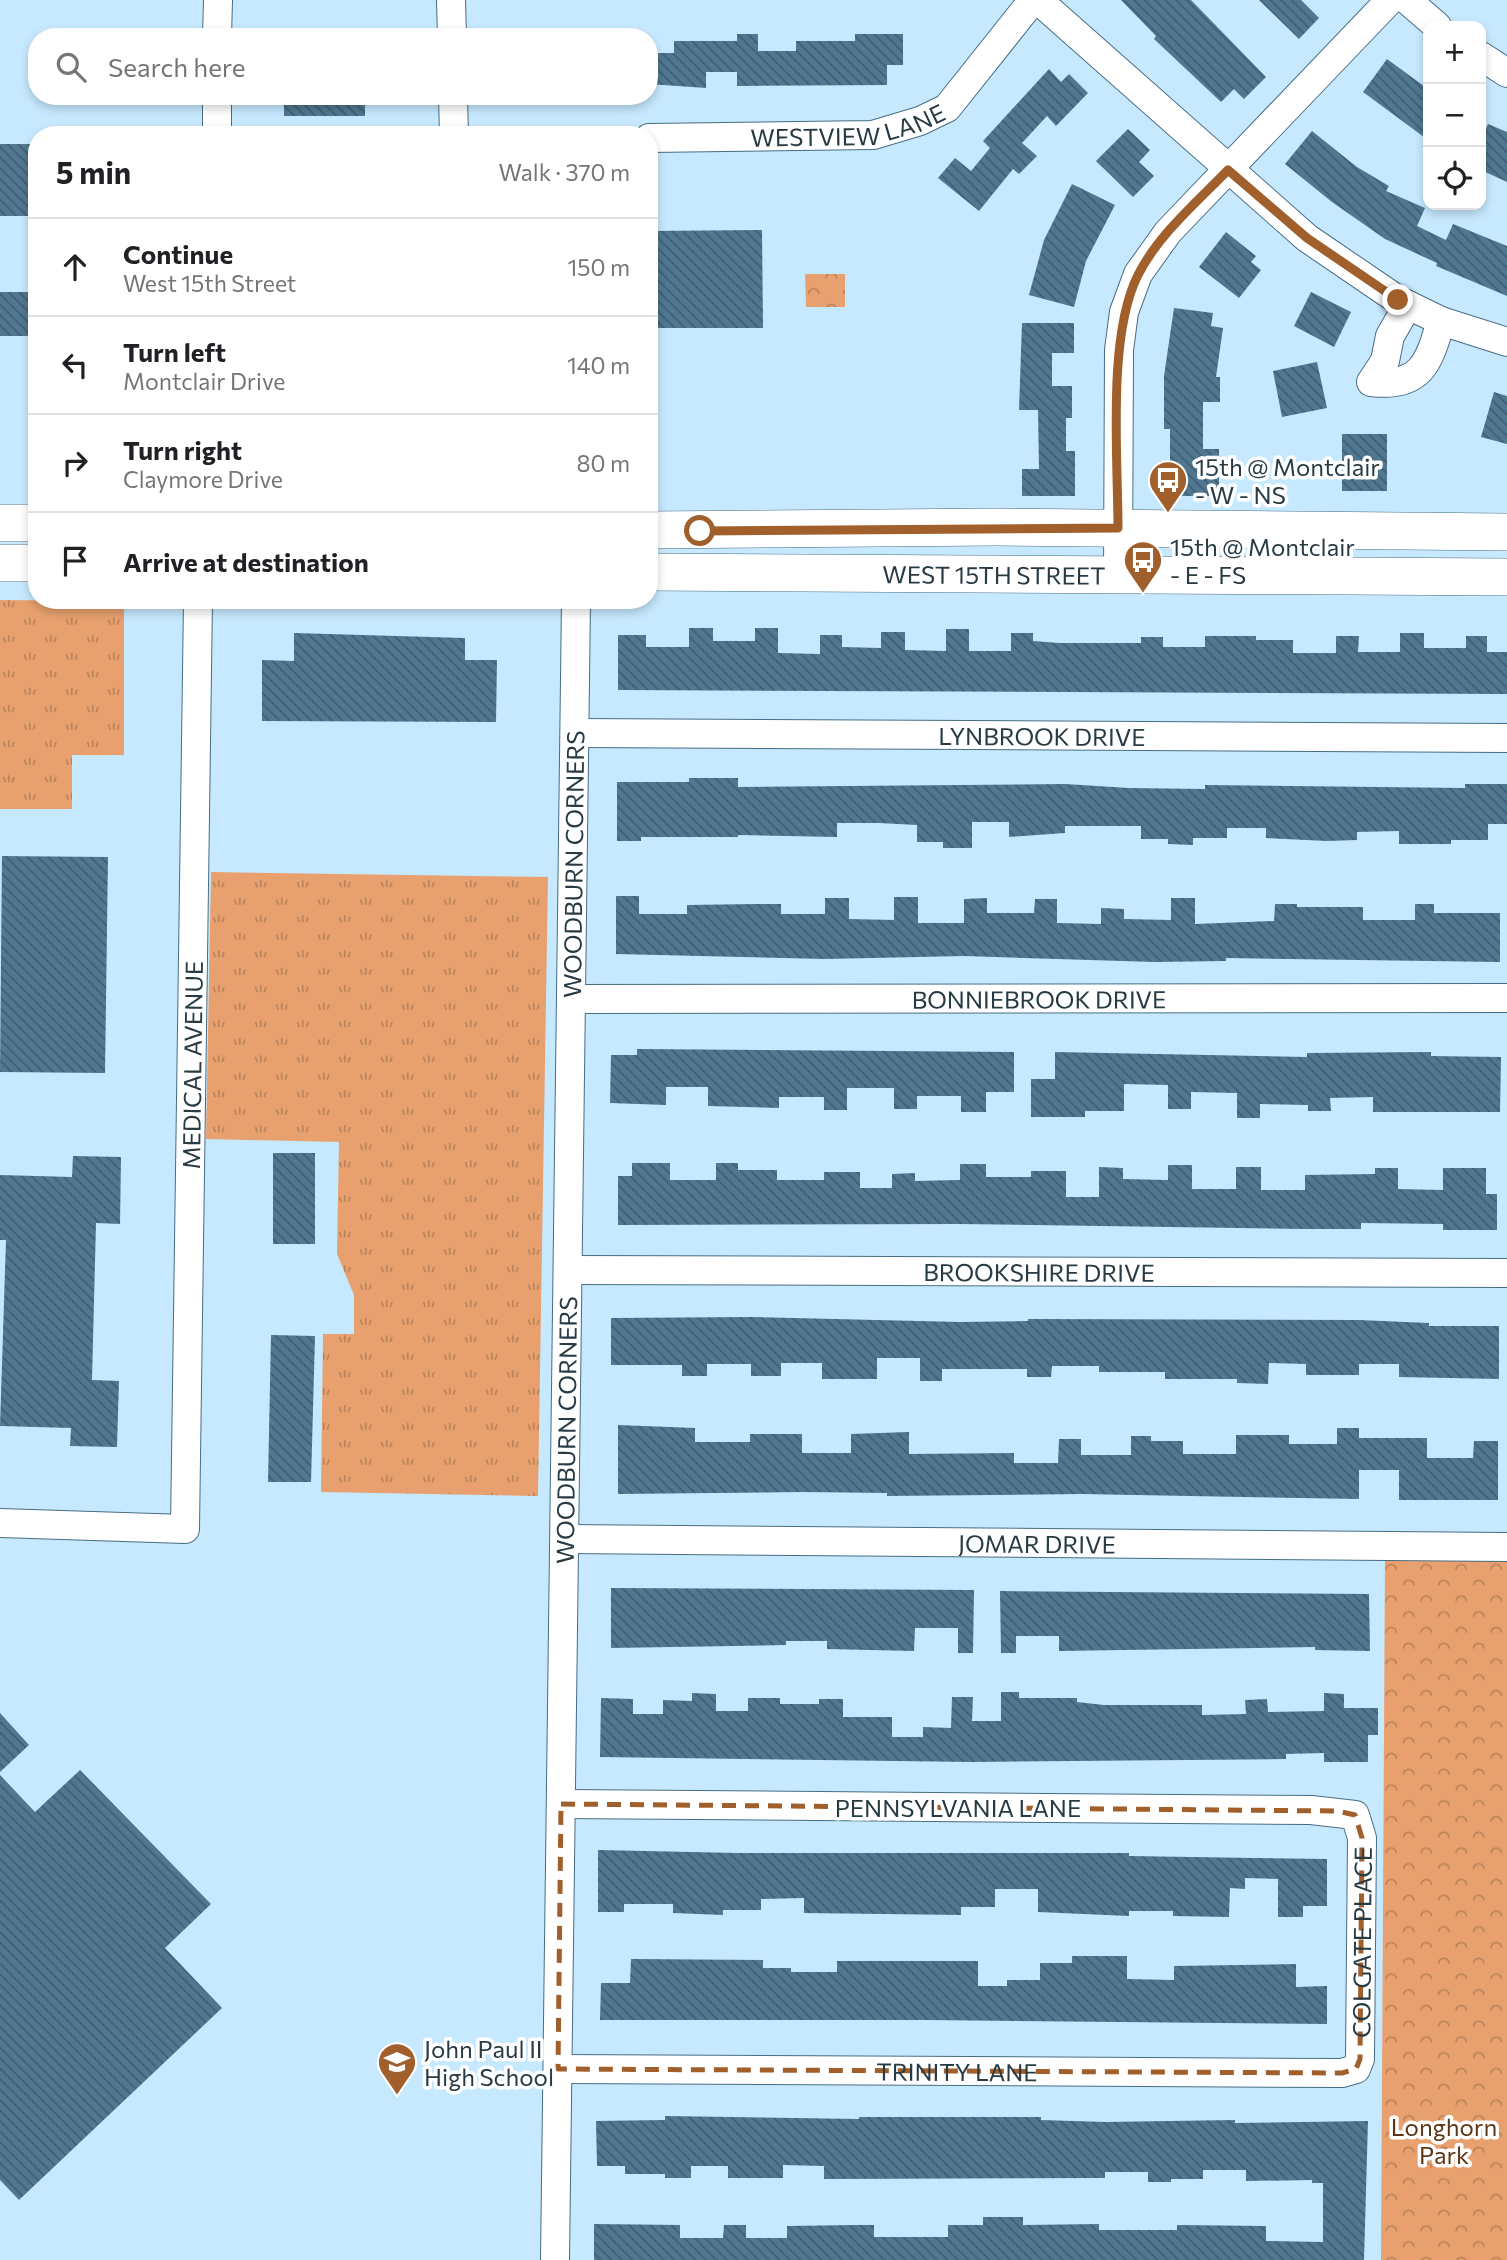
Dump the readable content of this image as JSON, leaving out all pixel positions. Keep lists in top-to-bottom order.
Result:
{
  "streets": {
    "main road": ["WEST 15TH STREET"],
    "street": [
      "WESTVIEW LANE",
      "LYNBROOK DRIVE",
      "WOODBURN CORNERS",
      "BONNIEBROOK DRIVE",
      "MEDICAL AVENUE",
      "BROOKSHIRE DRIVE",
      "JOMAR DRIVE",
      "PENNSYLVANIA LANE",
      "COLGATE PLACE",
      "TRINITY LANE"
    ]
  },
  "crossings": [
    ["LYNBROOK DRIVE", "WOODBURN CORNERS"],
    ["WOODBURN CORNERS", "BONNIEBROOK DRIVE"],
    ["WOODBURN CORNERS", "BROOKSHIRE DRIVE"],
    ["WOODBURN CORNERS", "JOMAR DRIVE"],
    ["WOODBURN CORNERS", "PENNSYLVANIA LANE"],
    ["WOODBURN CORNERS", "TRINITY LANE"],
    ["PENNSYLVANIA LANE", "COLGATE PLACE"],
    ["COLGATE PLACE", "TRINITY LANE"]
  ],
  "parks": ["Longhorn Park"],
  "places": {
    "bus stop": ["15th @ Montclair - W - NS", "15th @ Montclair - E - FS"],
    "school or university": ["John Paul II High School"]
  },
  "page": {
    "map_buttons": ["+", "−"],
    "search": "Search here",
    "heading": ["5 min", "Walk · 370 m"],
    "list": [
      ["Continue", "West 15th Street", "150 m"],
      ["Turn left", "Montclair Drive", "140 m"],
      ["Turn right", "Claymore Drive", "80 m"],
      "Arrive at destination"
    ]
  }
}
